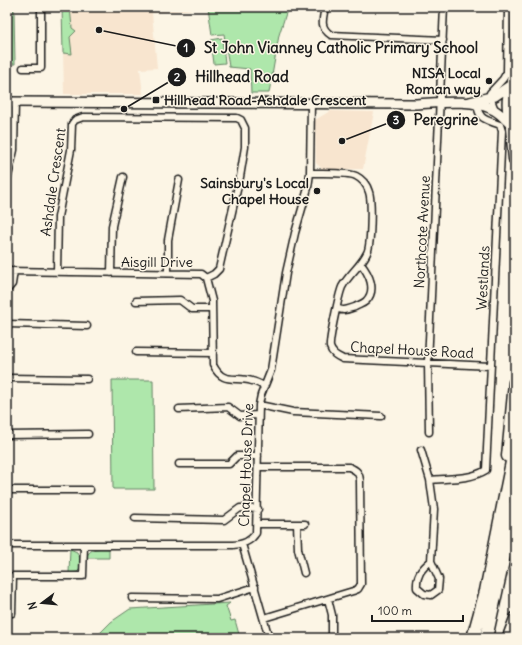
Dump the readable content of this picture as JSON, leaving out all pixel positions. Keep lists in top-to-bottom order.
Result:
{
  "streets": {
    "street": [
      "Ashdale Crescent",
      "Northcote Avenue",
      "Aisgill Drive",
      "Westlands",
      "Chapel House Road",
      "Chapel House Drive"
    ]
  },
  "crossings": [
    ["Ashdale Crescent", "Aisgill Drive"],
    ["Northcote Avenue", "Chapel House Road"],
    ["Aisgill Drive", "Chapel House Drive"],
    ["Westlands", "Chapel House Road"],
    ["Chapel House Road", "Chapel House Drive"]
  ],
  "places": {
    "other": [
      "St John Vianney Catholic Primary School",
      "NISA Local Roman way",
      "Hillhead Road",
      "Peregrine",
      "Sainsbury's Local Chapel House"
    ],
    "transit": ["Hillhead Road-Ashdale Crescent"]
  },
  "scale_bar": "100 m",
  "north": "left"
}
